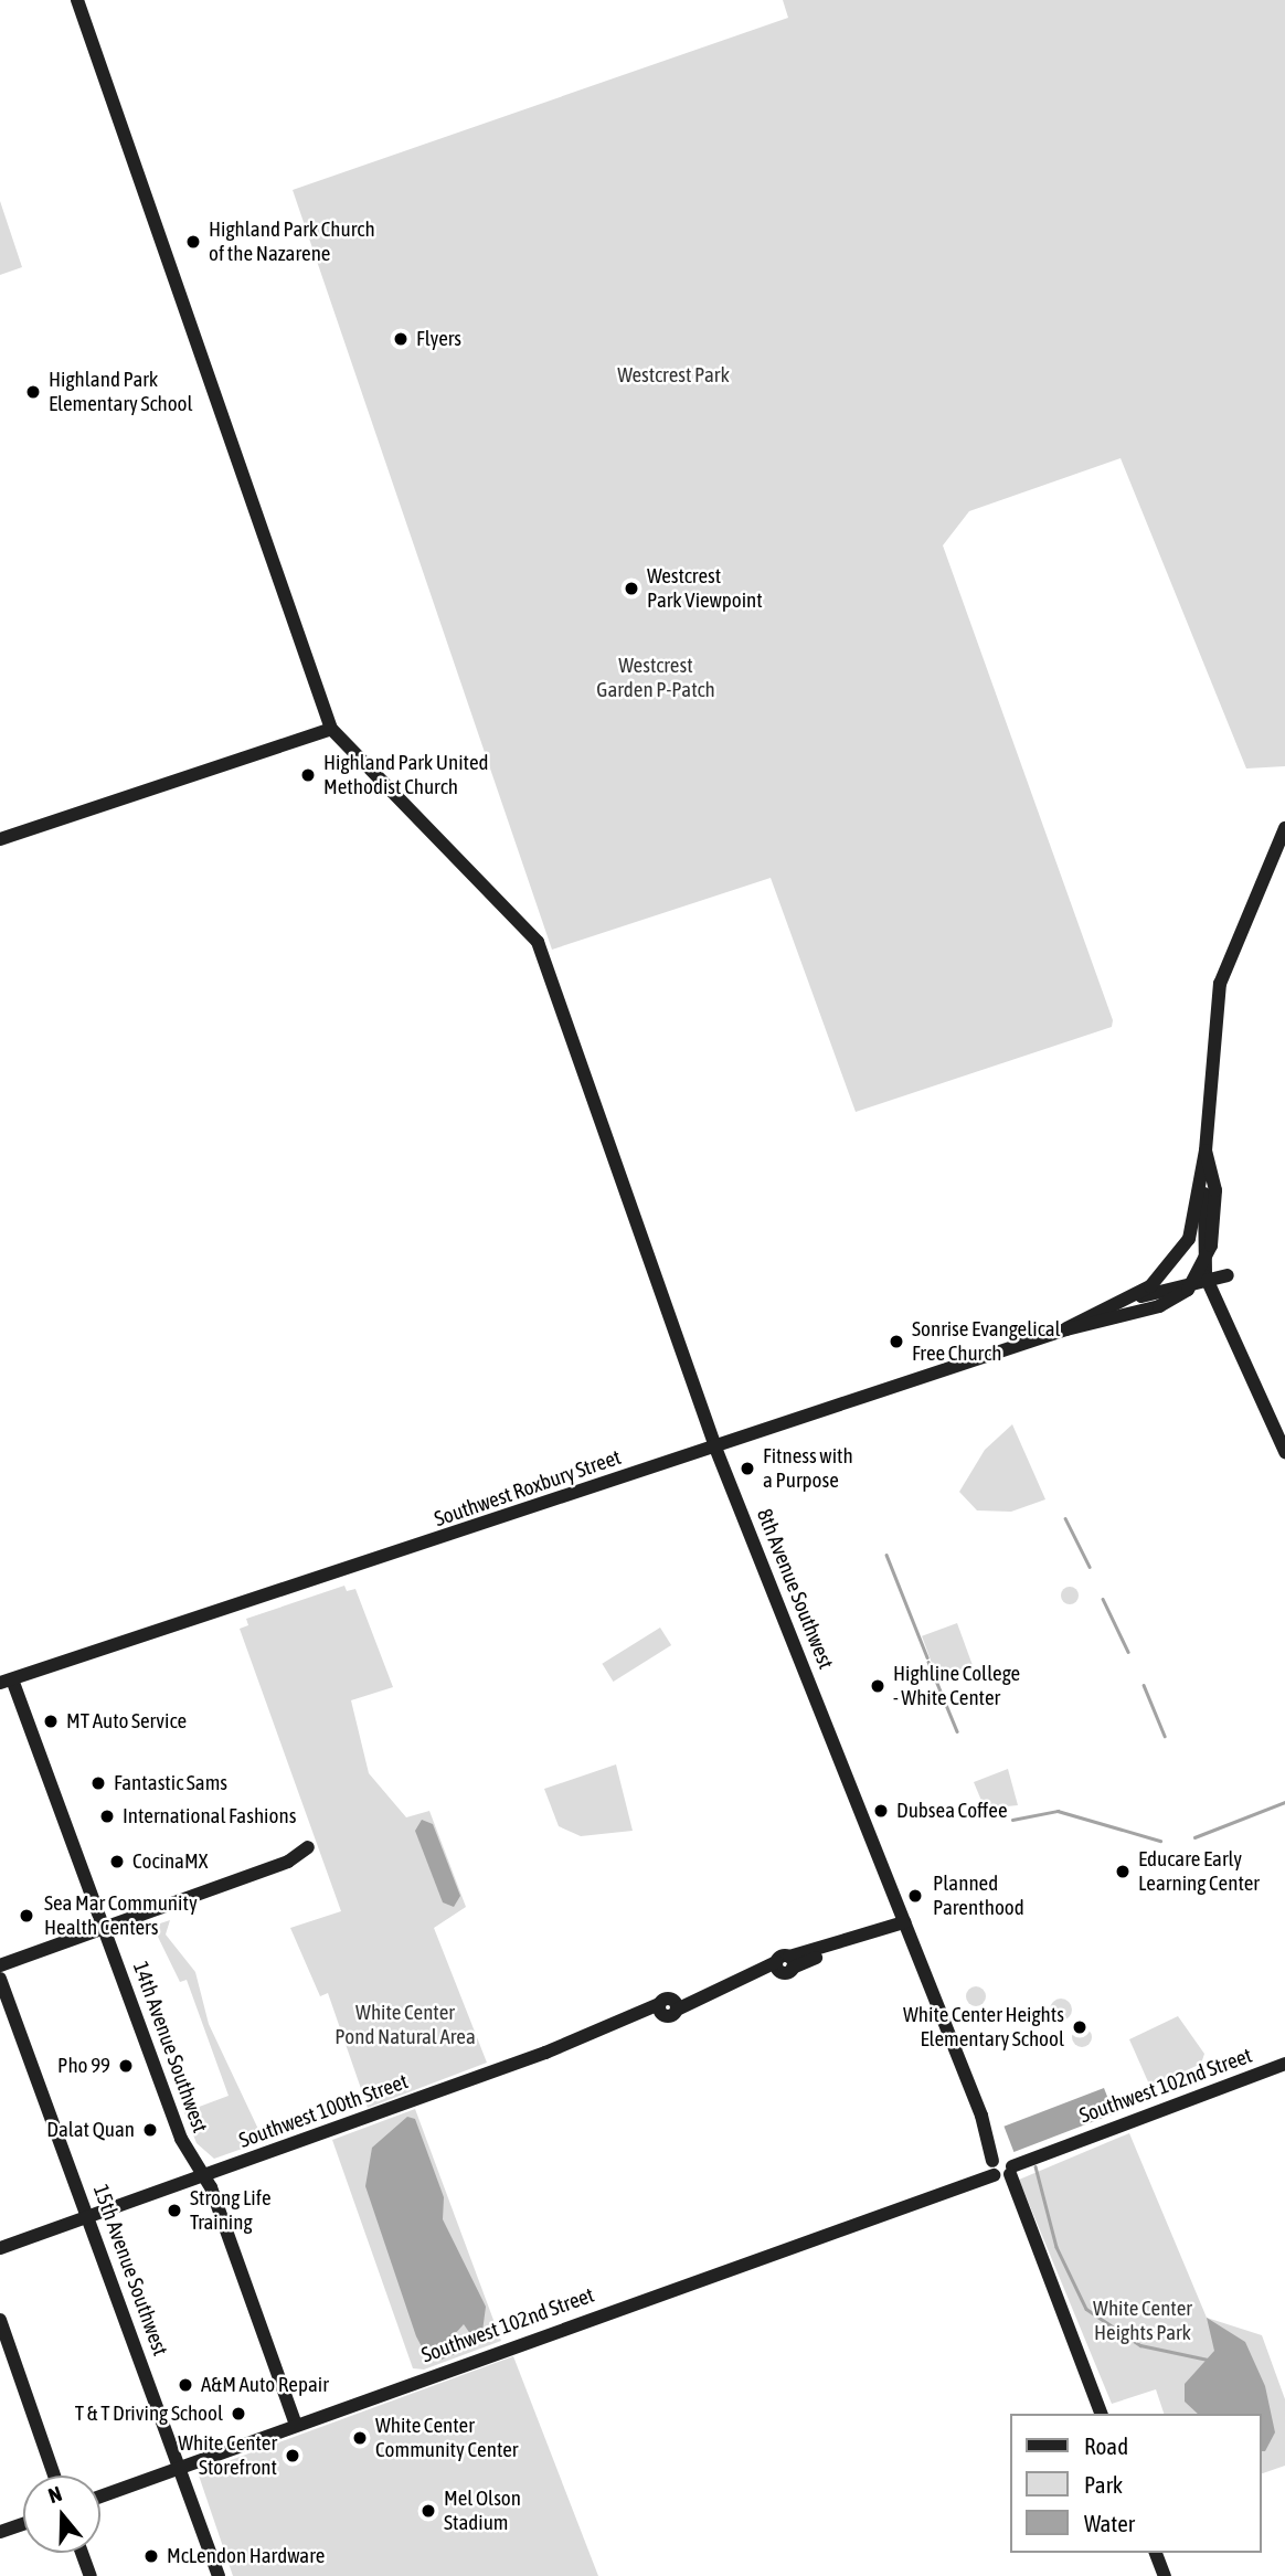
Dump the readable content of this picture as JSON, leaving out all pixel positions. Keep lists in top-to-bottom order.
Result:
{
  "streets": {
    "street": [
      "Southwest Roxbury Street",
      "8th Avenue Southwest",
      "14th Avenue Southwest",
      "Southwest 102nd Street",
      "Southwest 100th Street",
      "15th Avenue Southwest"
    ]
  },
  "crossings": [
    ["Southwest Roxbury Street", "8th Avenue Southwest"],
    ["Southwest Roxbury Street", "14th Avenue Southwest"],
    ["8th Avenue Southwest", "Southwest 102nd Street"],
    ["8th Avenue Southwest", "Southwest 100th Street"],
    ["14th Avenue Southwest", "Southwest 102nd Street"],
    ["14th Avenue Southwest", "Southwest 100th Street"],
    ["Southwest 102nd Street", "15th Avenue Southwest"],
    ["Southwest 100th Street", "15th Avenue Southwest"]
  ],
  "parks": [
    "Westcrest Park",
    "Westcrest Garden P-Patch",
    "White Center Pond Natural Area",
    "White Center Heights Park"
  ],
  "places": [
    "Highland Park Church of the Nazarene",
    "Flyers",
    "Highland Park Elementary School",
    "Westcrest Park Viewpoint",
    "Highland Park United Methodist Church",
    "Sonrise Evangelical Free Church",
    "Fitness with a Purpose",
    "Highline College - White Center",
    "MT Auto Service",
    "Fantastic Sams",
    "Dubsea Coffee",
    "International Fashions",
    "CocinaMX",
    "Educare Early Learning Center",
    "Planned Parenthood",
    "Sea Mar Community Health Centers",
    "White Center Heights Elementary School",
    "Pho 99",
    "Dalat Quan",
    "Strong Life Training",
    "A&M Auto Repair",
    "T & T Driving School",
    "White Center Community Center",
    "White Center Storefront",
    "Mel Olson Stadium",
    "McLendon Hardware"
  ],
  "legend": ["Road", "Park", "Water"],
  "north": "top"
}
